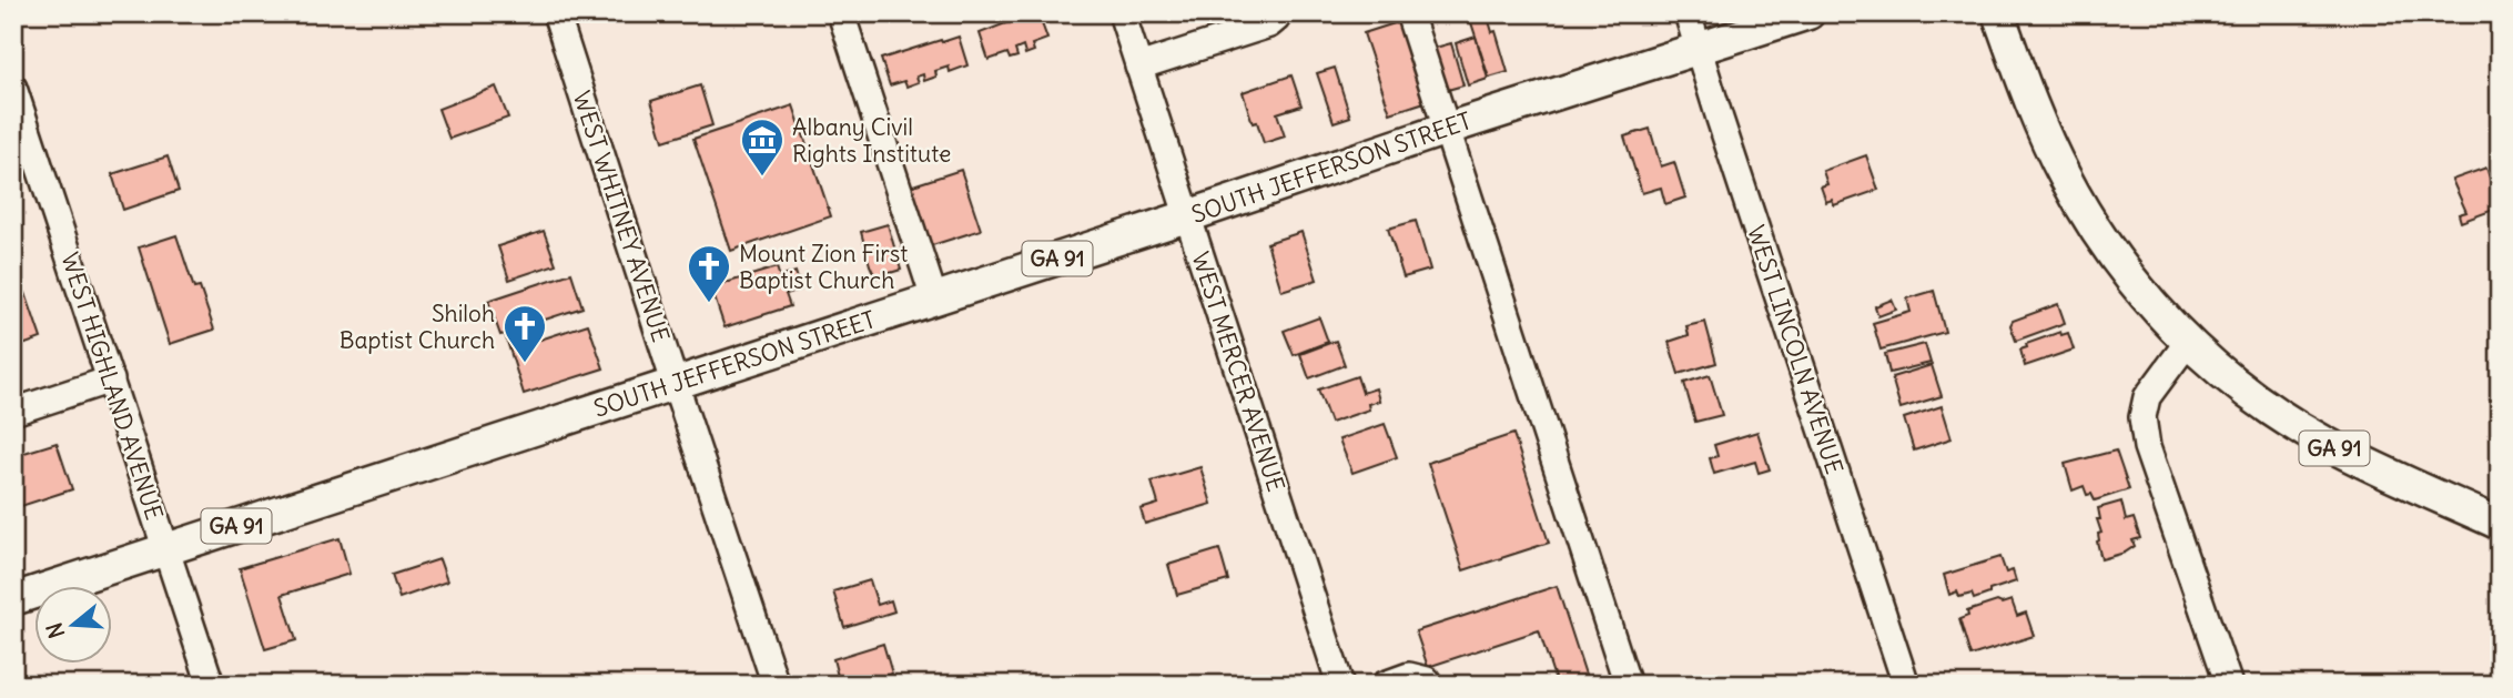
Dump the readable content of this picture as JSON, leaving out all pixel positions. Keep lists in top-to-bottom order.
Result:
{
  "streets": {
    "main road": ["SOUTH JEFFERSON STREET", "GA 91"],
    "street": [
      "WEST WHITNEY AVENUE",
      "WEST LINCOLN AVENUE",
      "WEST MERCER AVENUE",
      "WEST HIGHLAND AVENUE"
    ]
  },
  "crossings": [
    ["SOUTH JEFFERSON STREET", "WEST WHITNEY AVENUE"],
    ["SOUTH JEFFERSON STREET", "WEST LINCOLN AVENUE"],
    ["SOUTH JEFFERSON STREET", "WEST MERCER AVENUE"],
    ["SOUTH JEFFERSON STREET", "WEST HIGHLAND AVENUE"]
  ],
  "places": {
    "museum": ["Albany Civil Rights Institute"],
    "church": ["Mount Zion First Baptist Church", "Shiloh Baptist Church"]
  },
  "north": "left"
}
